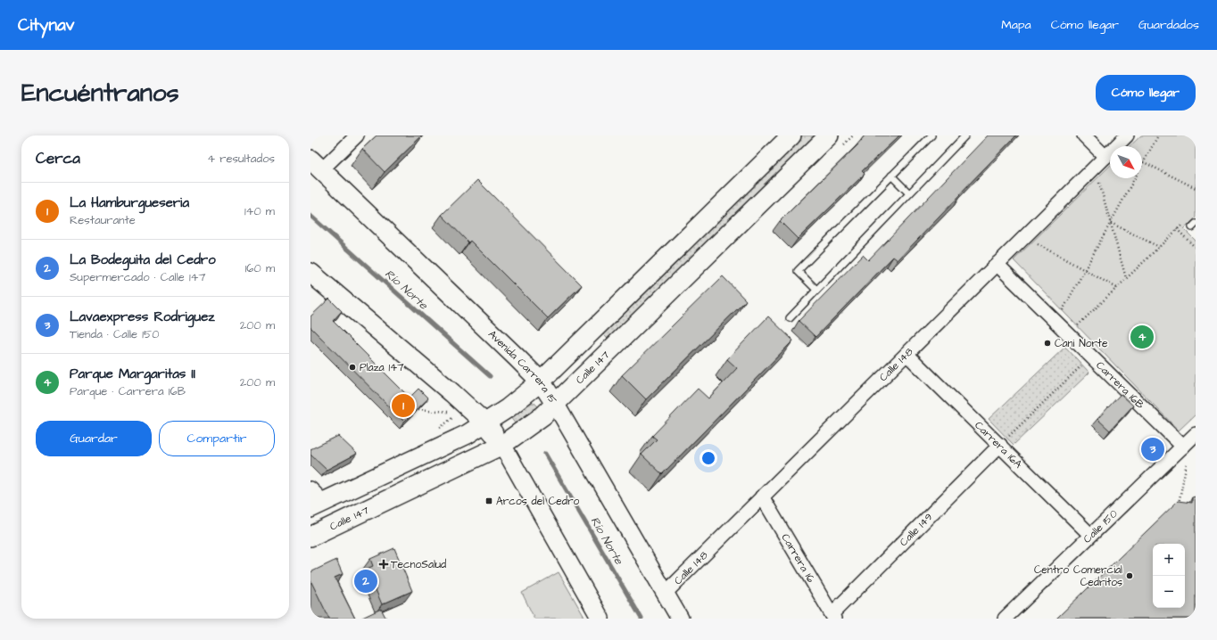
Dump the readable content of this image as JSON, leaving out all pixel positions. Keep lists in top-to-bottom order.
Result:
{
  "streets": {
    "main road": ["Avenida Carrera 15", "Calle 147"],
    "street": [
      "Calle 148",
      "Carrera 16B",
      "Carrera 16A",
      "Calle 150",
      "Calle 149",
      "Carrera 16"
    ]
  },
  "crossings": [
    ["Calle 148", "Avenida Carrera 15"],
    ["Calle 148", "Carrera 16B"],
    ["Calle 148", "Carrera 16A"],
    ["Calle 148", "Carrera 16"],
    ["Avenida Carrera 15", "Calle 147"],
    ["Carrera 16B", "Calle 150"],
    ["Carrera 16A", "Calle 150"],
    ["Carrera 16A", "Calle 149"],
    ["Calle 149", "Carrera 16"]
  ],
  "water": ["Río Norte"],
  "places": {
    "other": ["Cani Norte", "Plaza 147", "Centro Comercial Cedritos"],
    "transit": ["Arcos del Cedro"],
    "health": ["TecnoSalud"]
  },
  "north": "bottom right",
  "page": {
    "header": "Citynav",
    "nav": ["Mapa", "Cómo llegar", "Guardados"],
    "buttons": [
      "Cómo llegar",
      ["Guardar", "Compartir"]
    ],
    "title": "Encuéntranos",
    "heading": ["Cerca", "4 resultados"],
    "list": [
      {
        "mark": "1",
        "name": "La Hamburgueseria",
        "note": "Restaurante",
        "value": "140 m"
      },
      {
        "mark": "2",
        "name": "La Bodeguita del Cedro",
        "note": "Supermercado · Calle 147",
        "value": "160 m"
      },
      {
        "mark": "3",
        "name": "Lavaexpress Rodriguez",
        "note": "Tienda · Calle 150",
        "value": "200 m"
      },
      {
        "mark": "4",
        "name": "Parque Margaritas II",
        "note": "Parque · Carrera 16B",
        "value": "200 m"
      }
    ],
    "pins": [
      "4",
      "1",
      "3",
      "2"
    ],
    "map_buttons": ["+", "−"]
  }
}
